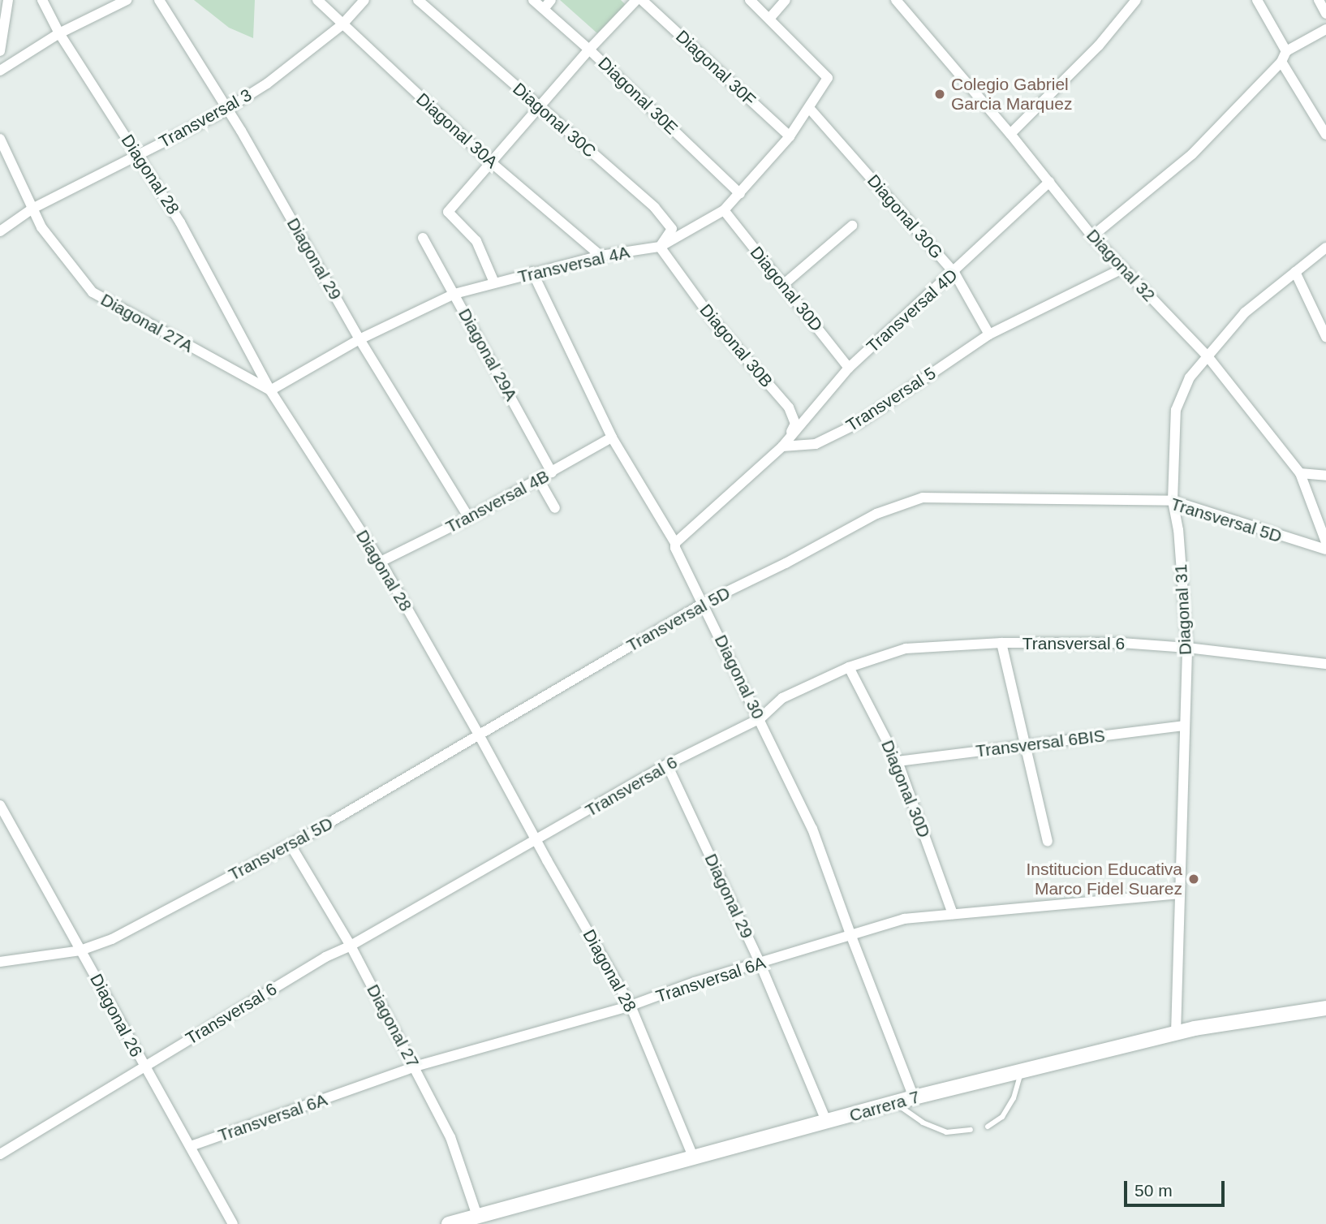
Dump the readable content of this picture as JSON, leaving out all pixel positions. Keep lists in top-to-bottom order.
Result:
{
  "streets": {
    "main road": ["Carrera 7"],
    "street": [
      "Diagonal 30F",
      "Diagonal 30E",
      "Transversal 3",
      "Diagonal 30C",
      "Diagonal 30A",
      "Diagonal 28",
      "Diagonal 30G",
      "Diagonal 29",
      "Transversal 4A",
      "Diagonal 32",
      "Diagonal 30D",
      "Transversal 4D",
      "Diagonal 27A",
      "Diagonal 30B",
      "Diagonal 29A",
      "Transversal 5",
      "Transversal 4B",
      "Transversal 5D",
      "Diagonal 31",
      "Transversal 6",
      "Diagonal 30",
      "Transversal 6BIS",
      "Transversal 6A",
      "Diagonal 26",
      "Diagonal 27"
    ]
  },
  "crossings": [
    ["Diagonal 30F", "Transversal 4A"],
    ["Diagonal 30E", "Transversal 4A"],
    ["Transversal 3", "Diagonal 30A"],
    ["Transversal 3", "Diagonal 28"],
    ["Transversal 3", "Diagonal 29"],
    ["Transversal 3", "Diagonal 27A"],
    ["Diagonal 30C", "Transversal 4A"],
    ["Diagonal 30C", "Diagonal 30B"],
    ["Diagonal 30A", "Transversal 4A"],
    ["Diagonal 28", "Transversal 4A"],
    ["Diagonal 28", "Diagonal 27A"],
    ["Diagonal 28", "Transversal 4B"],
    ["Diagonal 28", "Transversal 5D"],
    ["Diagonal 28", "Transversal 6"],
    ["Diagonal 28", "Transversal 6A"],
    ["Diagonal 28", "Carrera 7"],
    ["Diagonal 30G", "Transversal 4A"],
    ["Diagonal 30G", "Transversal 4D"],
    ["Diagonal 30G", "Transversal 5"],
    ["Diagonal 29", "Transversal 4A"],
    ["Diagonal 29", "Transversal 4B"],
    ["Diagonal 29", "Transversal 6"],
    ["Diagonal 29", "Transversal 6A"],
    ["Diagonal 29", "Carrera 7"],
    ["Transversal 4A", "Diagonal 30D"],
    ["Transversal 4A", "Diagonal 27A"],
    ["Transversal 4A", "Diagonal 30B"],
    ["Transversal 4A", "Diagonal 29A"],
    ["Transversal 4A", "Diagonal 30"],
    ["Diagonal 32", "Transversal 4D"],
    ["Diagonal 32", "Transversal 5"],
    ["Diagonal 32", "Diagonal 31"],
    ["Diagonal 30D", "Transversal 4D"],
    ["Diagonal 30D", "Transversal 6"],
    ["Diagonal 30D", "Transversal 6BIS"],
    ["Diagonal 30D", "Transversal 6A"],
    ["Transversal 4D", "Diagonal 30B"],
    ["Transversal 4D", "Transversal 5"],
    ["Diagonal 30B", "Transversal 5"],
    ["Diagonal 29A", "Transversal 4B"],
    ["Transversal 4B", "Diagonal 30"],
    ["Transversal 5D", "Diagonal 31"],
    ["Transversal 5D", "Diagonal 30"],
    ["Transversal 5D", "Diagonal 26"],
    ["Transversal 5D", "Diagonal 27"],
    ["Diagonal 31", "Transversal 6"],
    ["Diagonal 31", "Transversal 6BIS"],
    ["Diagonal 31", "Transversal 6A"],
    ["Diagonal 31", "Carrera 7"],
    ["Transversal 6", "Diagonal 30"],
    ["Transversal 6", "Diagonal 26"],
    ["Transversal 6", "Diagonal 27"],
    ["Diagonal 30", "Transversal 6A"],
    ["Diagonal 30", "Carrera 7"],
    ["Transversal 6A", "Diagonal 26"],
    ["Transversal 6A", "Diagonal 27"],
    ["Diagonal 27", "Carrera 7"]
  ],
  "places": ["Colegio Gabriel Garcia Marquez", "Institucion Educativa Marco Fidel Suarez"],
  "scale_bar": "50 m"
}
